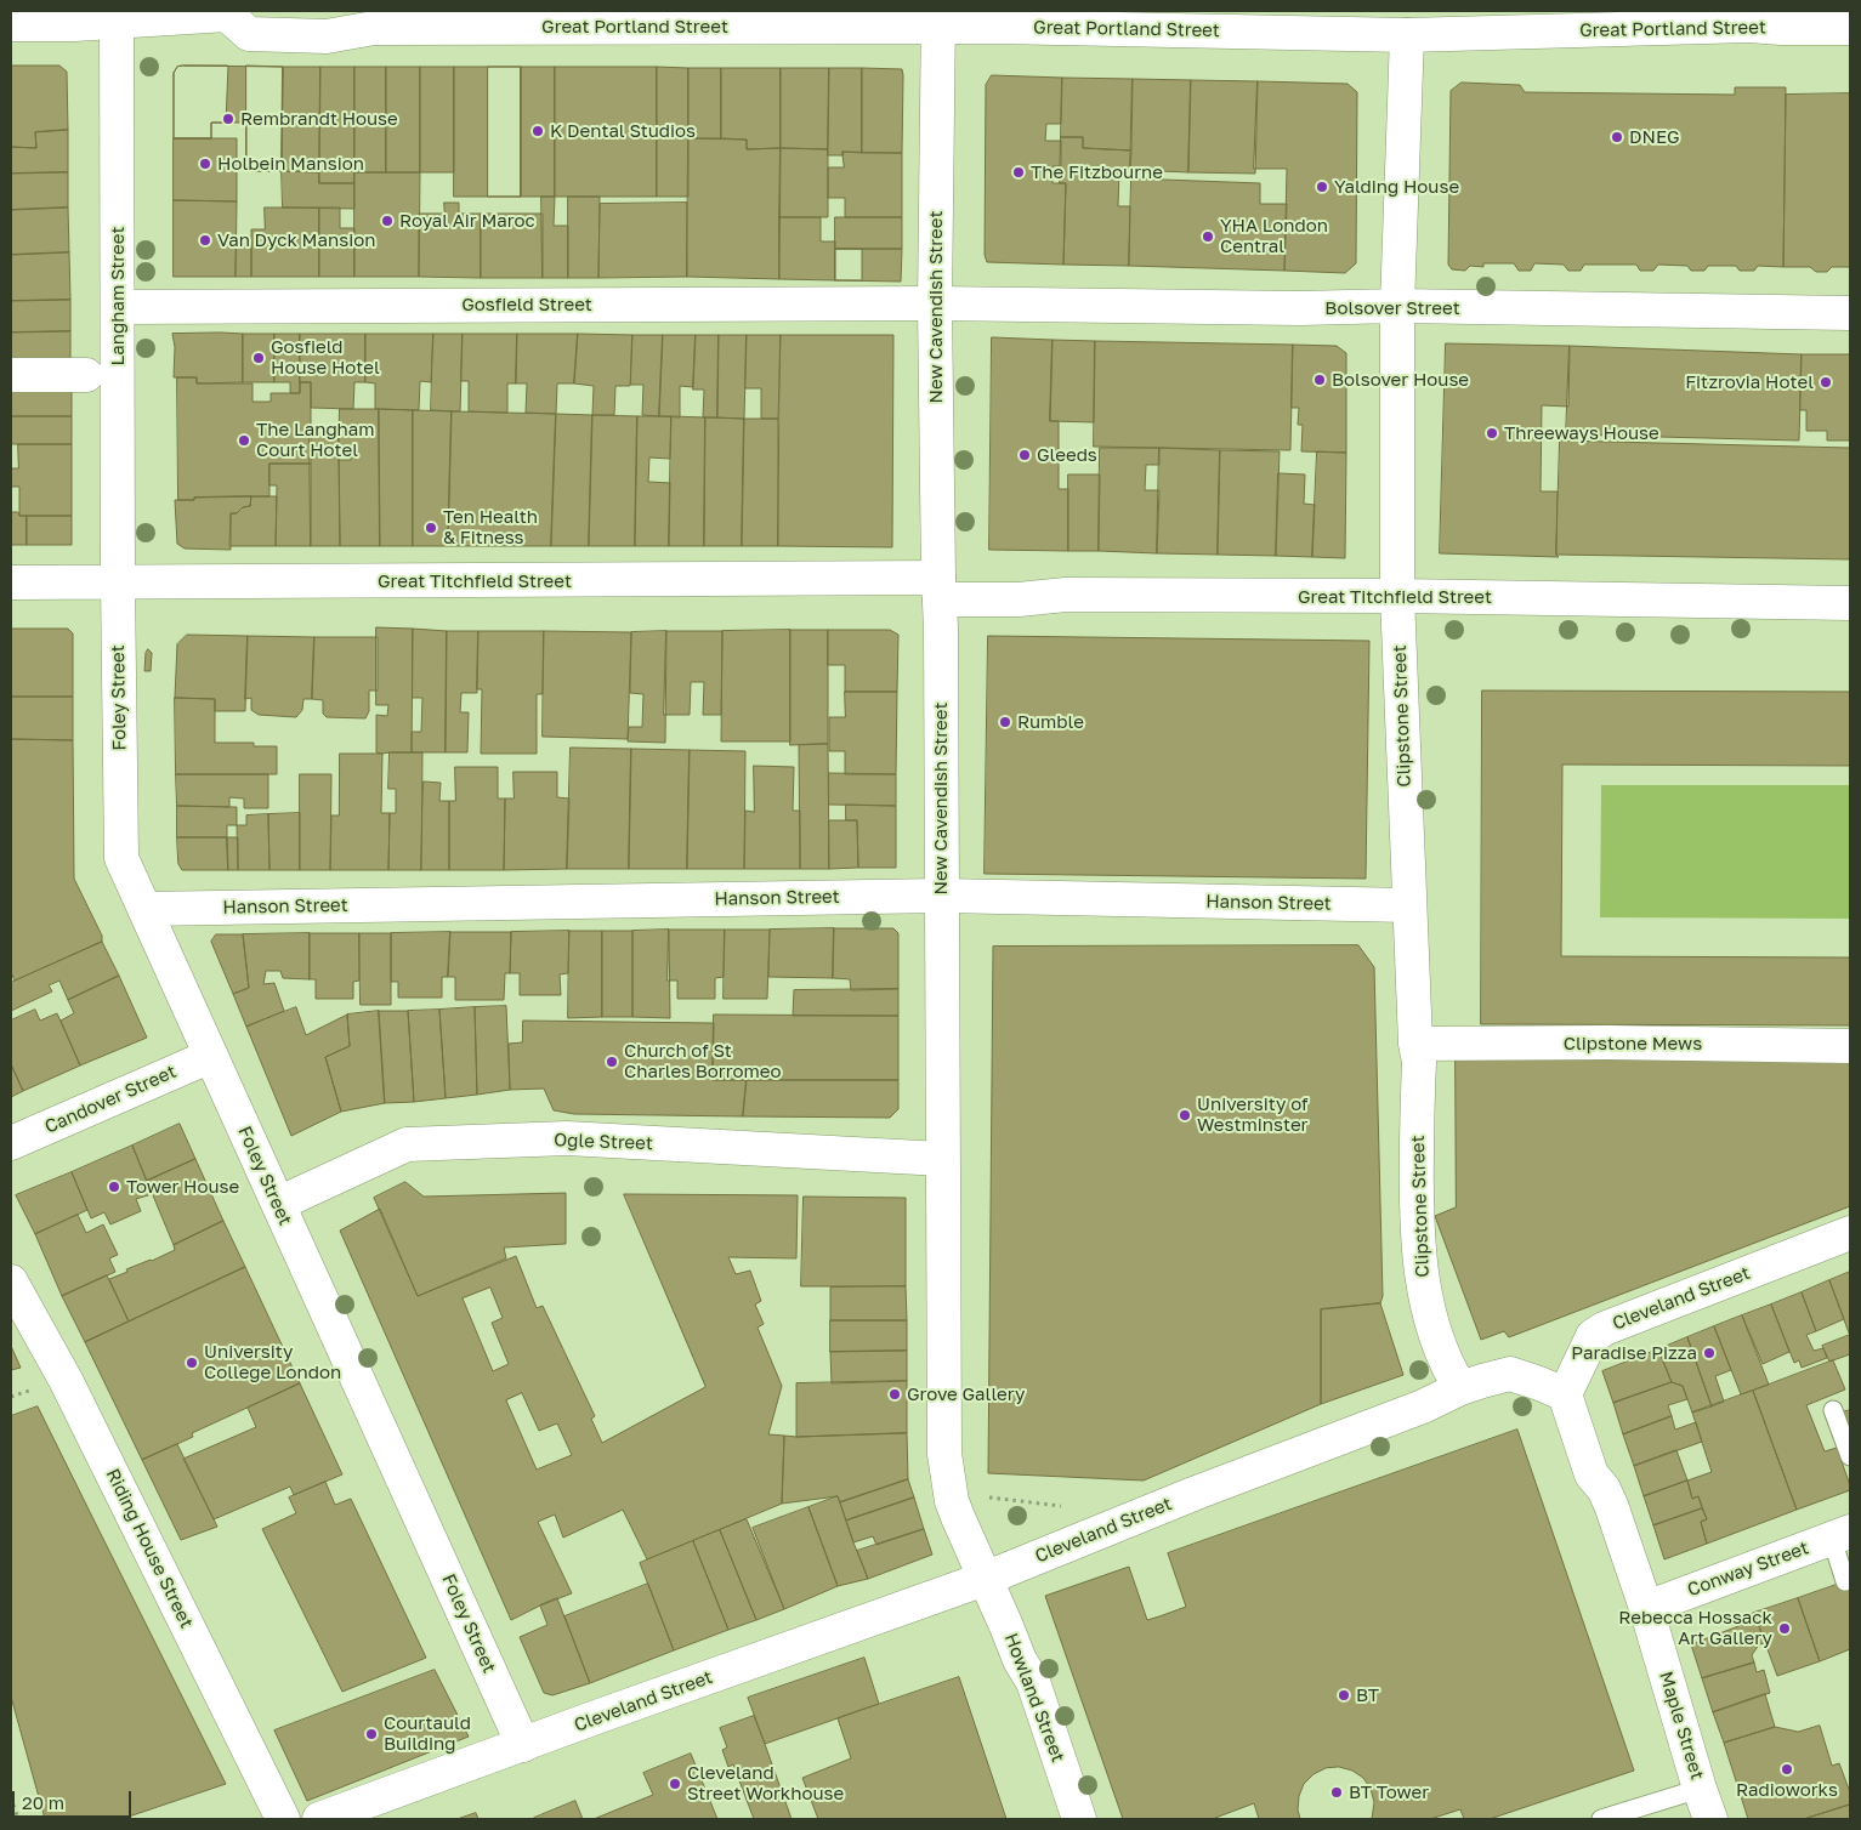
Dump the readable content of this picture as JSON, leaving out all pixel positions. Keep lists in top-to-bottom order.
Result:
{
  "streets": {
    "street": [
      "Great Portland Street",
      "Langham Street",
      "Gosfield Street",
      "New Cavendish Street",
      "Bolsover Street",
      "Great Titchfield Street",
      "Foley Street",
      "Clipstone Street",
      "Hanson Street",
      "Clipstone Mews",
      "Candover Street",
      "Ogle Street",
      "Cleveland Street",
      "Riding House Street",
      "Conway Street",
      "Howland Street",
      "Maple Street"
    ]
  },
  "crossings": [
    ["Great Portland Street", "Langham Street"],
    ["Great Portland Street", "New Cavendish Street"],
    ["Great Portland Street", "Clipstone Street"],
    ["Langham Street", "Gosfield Street"],
    ["Langham Street", "Great Titchfield Street"],
    ["Langham Street", "Foley Street"],
    ["Gosfield Street", "New Cavendish Street"],
    ["Gosfield Street", "Bolsover Street"],
    ["New Cavendish Street", "Bolsover Street"],
    ["New Cavendish Street", "Great Titchfield Street"],
    ["New Cavendish Street", "Hanson Street"],
    ["New Cavendish Street", "Ogle Street"],
    ["New Cavendish Street", "Cleveland Street"],
    ["New Cavendish Street", "Howland Street"],
    ["Bolsover Street", "Clipstone Street"],
    ["Great Titchfield Street", "Foley Street"],
    ["Great Titchfield Street", "Clipstone Street"],
    ["Foley Street", "Hanson Street"],
    ["Foley Street", "Candover Street"],
    ["Foley Street", "Ogle Street"],
    ["Foley Street", "Cleveland Street"],
    ["Clipstone Street", "Hanson Street"],
    ["Clipstone Street", "Clipstone Mews"],
    ["Clipstone Street", "Cleveland Street"],
    ["Cleveland Street", "Howland Street"],
    ["Cleveland Street", "Maple Street"],
    ["Conway Street", "Maple Street"]
  ],
  "places": [
    "Rembrandt House",
    "K Dental Studios",
    "DNEG",
    "Holbein Mansion",
    "The Fitzbourne",
    "Yalding House",
    "Royal Air Maroc",
    "YHA London Central",
    "Van Dyck Mansion",
    "Gosfield House Hotel",
    "Bolsover House",
    "Fitzrovia Hotel",
    "Threeways House",
    "The Langham Court Hotel",
    "Gleeds",
    "Ten Health & Fitness",
    "Rumble",
    "Church of St Charles Borromeo",
    "University of Westminster",
    "Tower House",
    "Paradise Pizza",
    "University College London",
    "Grove Gallery",
    "Rebecca Hossack Art Gallery",
    "BT",
    "Courtauld Building",
    "Radioworks",
    "Cleveland Street Workhouse",
    "BT Tower"
  ],
  "scale_bar": "20 m"
}
